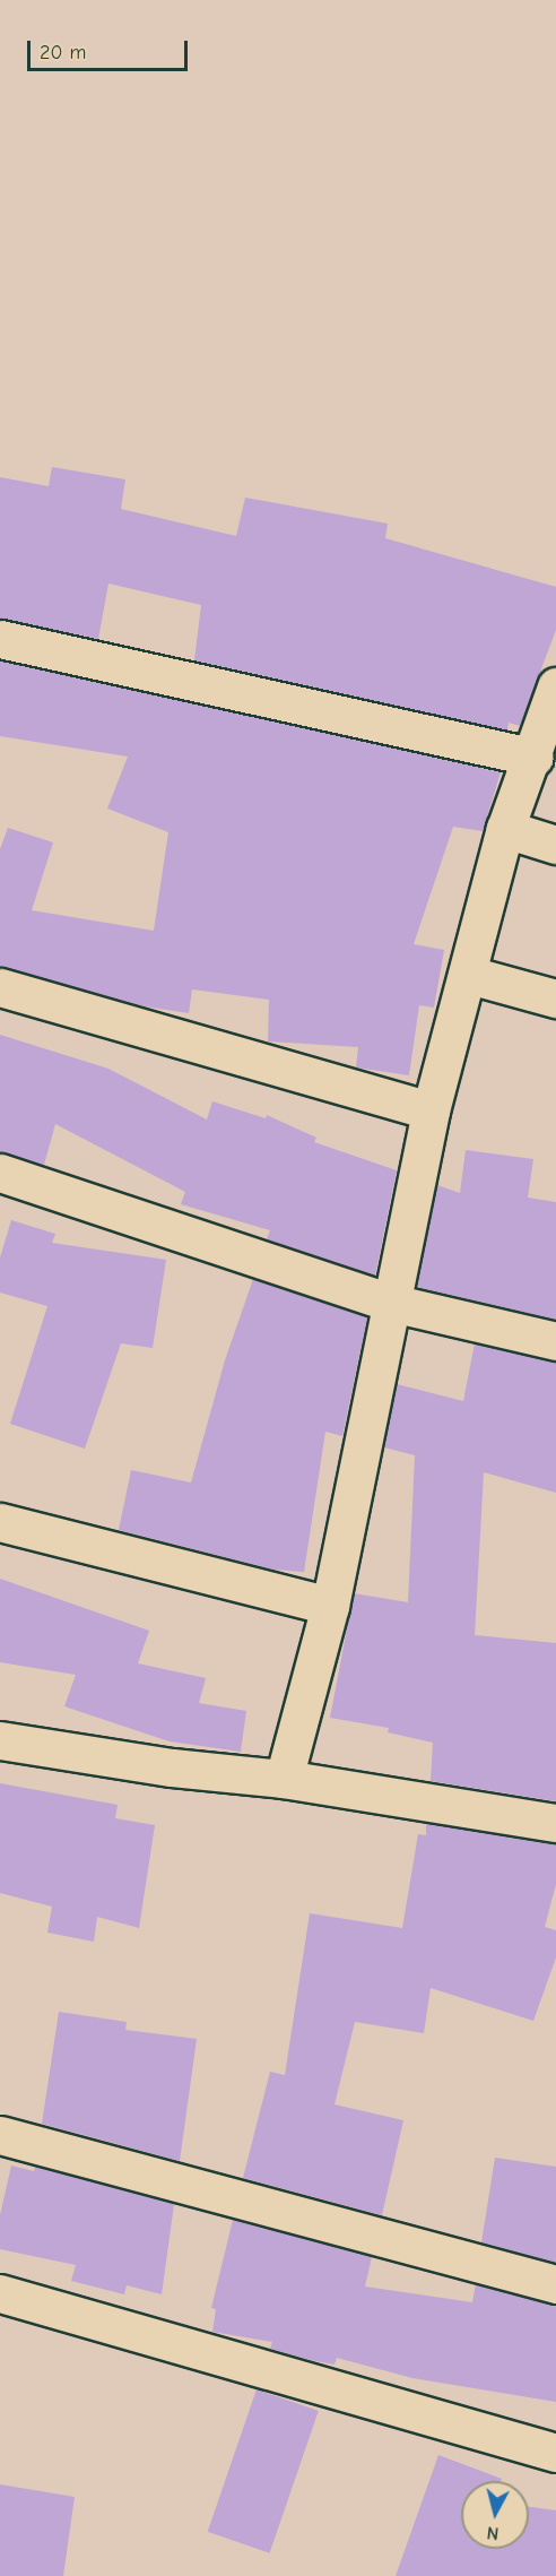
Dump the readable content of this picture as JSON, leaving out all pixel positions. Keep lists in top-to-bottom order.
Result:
{
  "scale_bar": "20 m",
  "north": "bottom"
}
